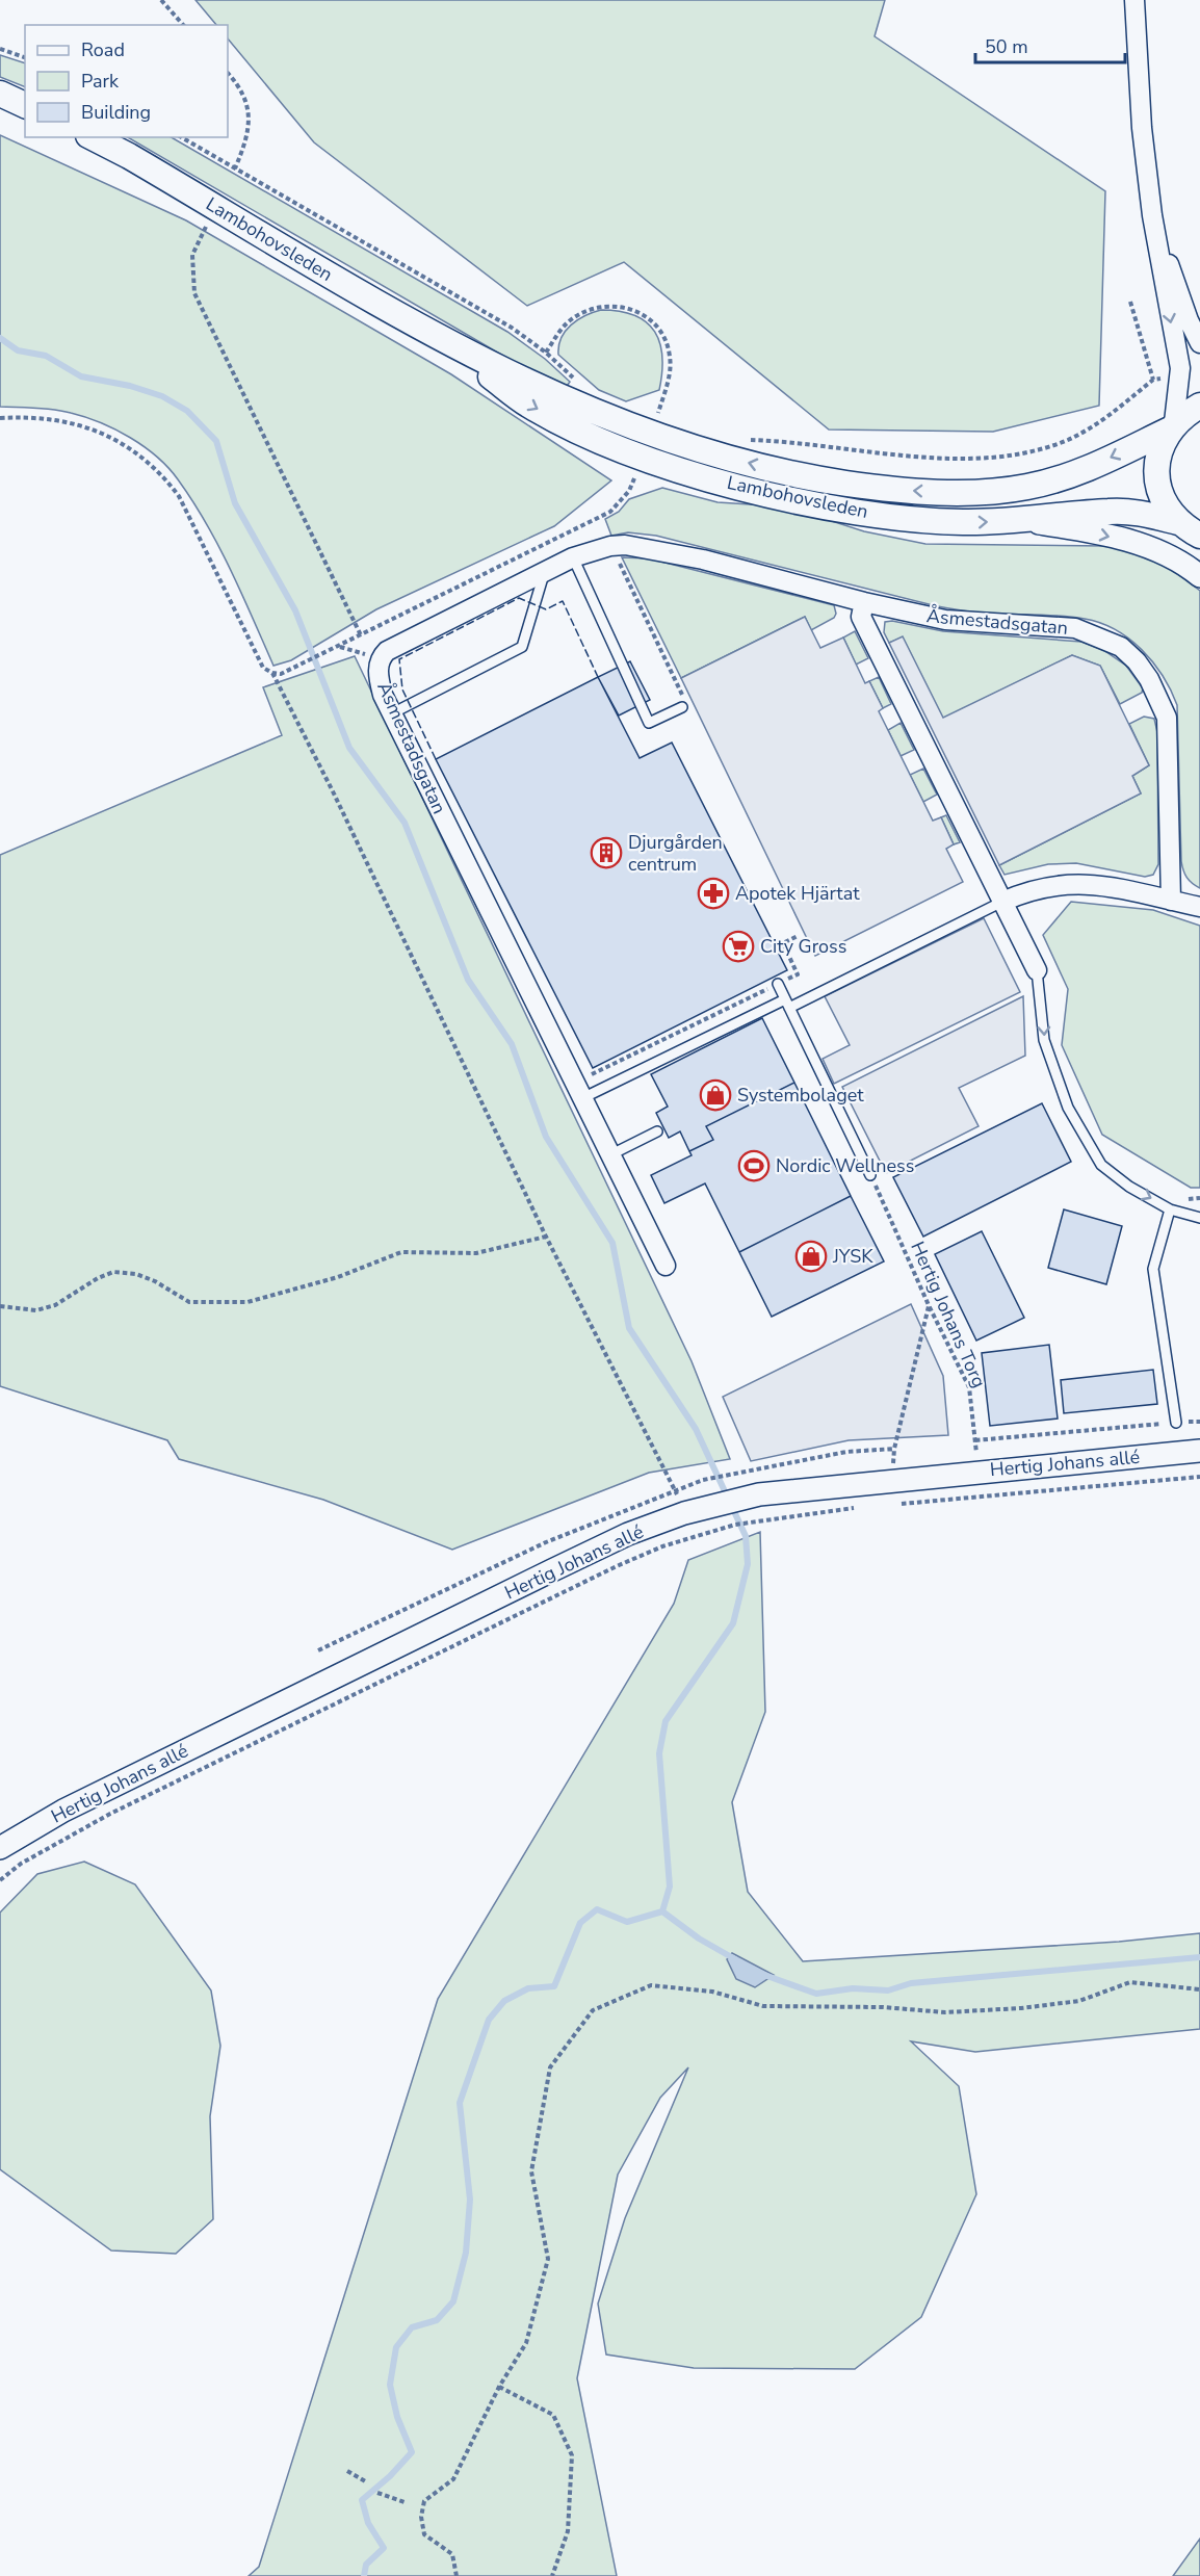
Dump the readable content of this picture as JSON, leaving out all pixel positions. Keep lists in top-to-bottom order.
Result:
{
  "streets": {
    "main road": ["Lambohovsleden"],
    "street": ["Åsmestadsgatan", "Hertig Johans allé"],
    "path": ["Hertig Johans Torg"]
  },
  "crossings": [
    ["Hertig Johans Torg", "Hertig Johans allé"]
  ],
  "places": {
    "building": ["Djurgården centrum"],
    "pharmacy": ["Apotek Hjärtat"],
    "supermarket": ["City Gross"],
    "shop": ["Systembolaget", "JYSK"],
    "sports": ["Nordic Wellness"]
  },
  "legend": ["Road", "Park", "Building"],
  "scale_bar": "50 m"
}
